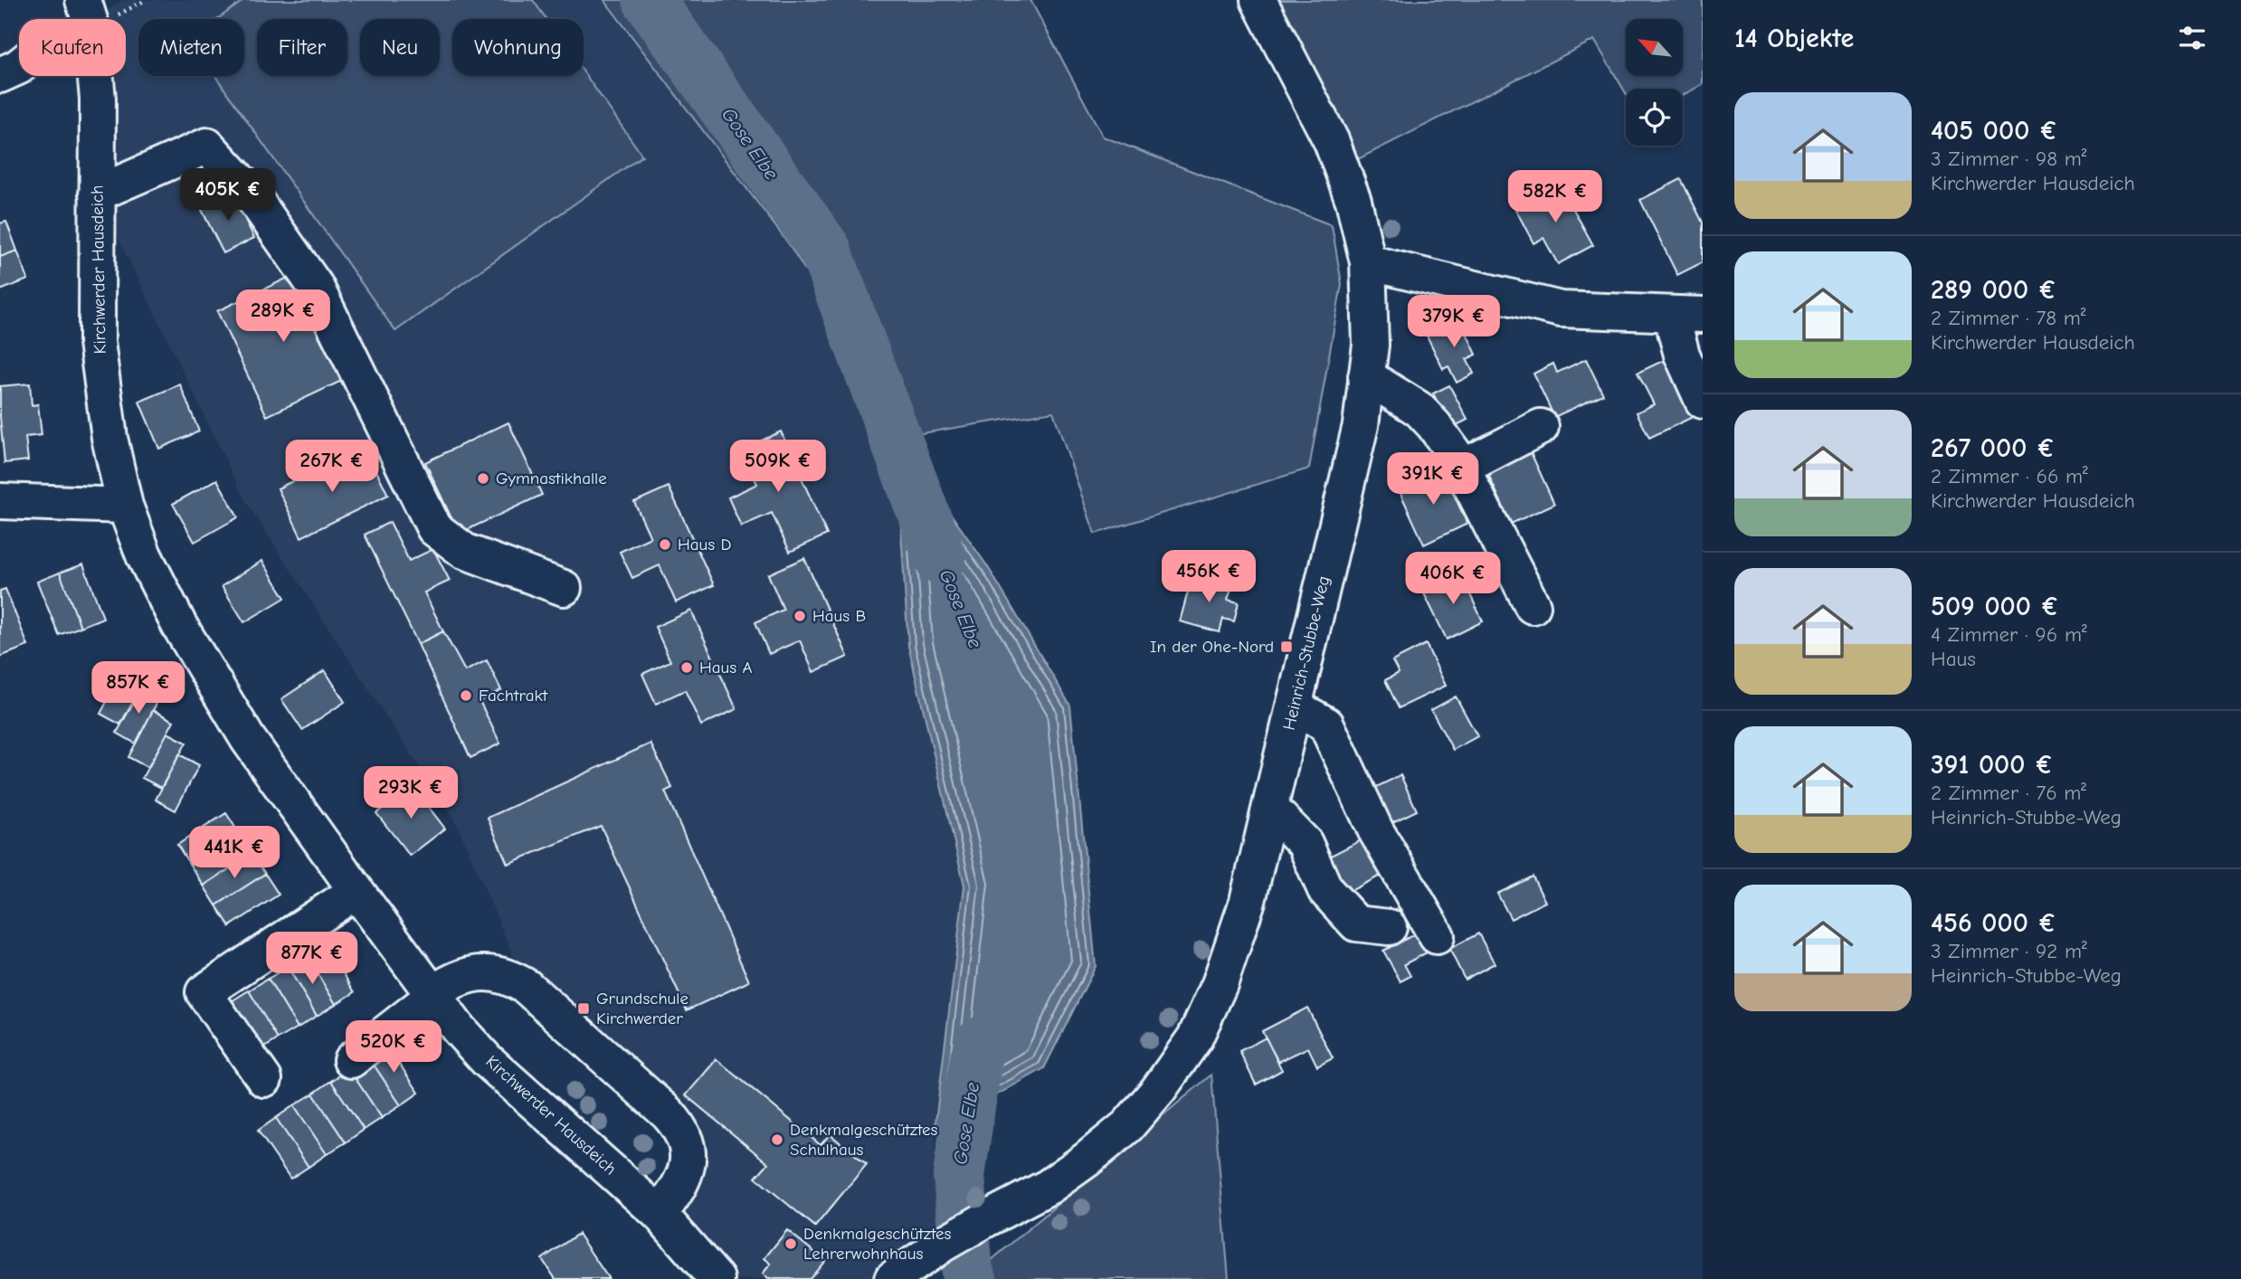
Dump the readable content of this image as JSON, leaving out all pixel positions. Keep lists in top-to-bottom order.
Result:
{
  "streets": {
    "street": ["Kirchwerder Hausdeich", "Heinrich-Stubbe-Weg"]
  },
  "water": ["Gose Elbe"],
  "places": {
    "other": [
      "Gymnastikhalle",
      "Haus D",
      "Haus B",
      "Haus A",
      "Fachtrakt",
      "Denkmalgeschütztes Schulhaus",
      "Denkmalgeschütztes Lehrerwohnhaus"
    ],
    "transit": ["In der Ohe-Nord", "Grundschule Kirchwerder"]
  },
  "north": "top left",
  "page": {
    "heading": "14 Objekte",
    "chip": [
      "Kaufen",
      "Mieten",
      "Filter",
      "Neu",
      "Wohnung"
    ],
    "list": [
      {
        "name": "405 000 €",
        "note": "3 Zimmer · 98 m² · Kirchwerder Hausdeich"
      },
      {
        "name": "289 000 €",
        "note": "2 Zimmer · 78 m² · Kirchwerder Hausdeich"
      },
      {
        "name": "267 000 €",
        "note": "2 Zimmer · 66 m² · Kirchwerder Hausdeich"
      },
      {
        "name": "509 000 €",
        "note": "4 Zimmer · 96 m² · Haus"
      },
      {
        "name": "391 000 €",
        "note": "2 Zimmer · 76 m² · Heinrich-Stubbe-Weg"
      },
      {
        "name": "456 000 €",
        "note": "3 Zimmer · 92 m² · Heinrich-Stubbe-Weg"
      }
    ],
    "price": [
      "405K €",
      "582K €",
      "289K €",
      "379K €",
      "267K €",
      "509K €",
      "391K €",
      "456K €",
      "406K €",
      "857K €",
      "293K €",
      "441K €",
      "877K €",
      "520K €"
    ]
  }
}
